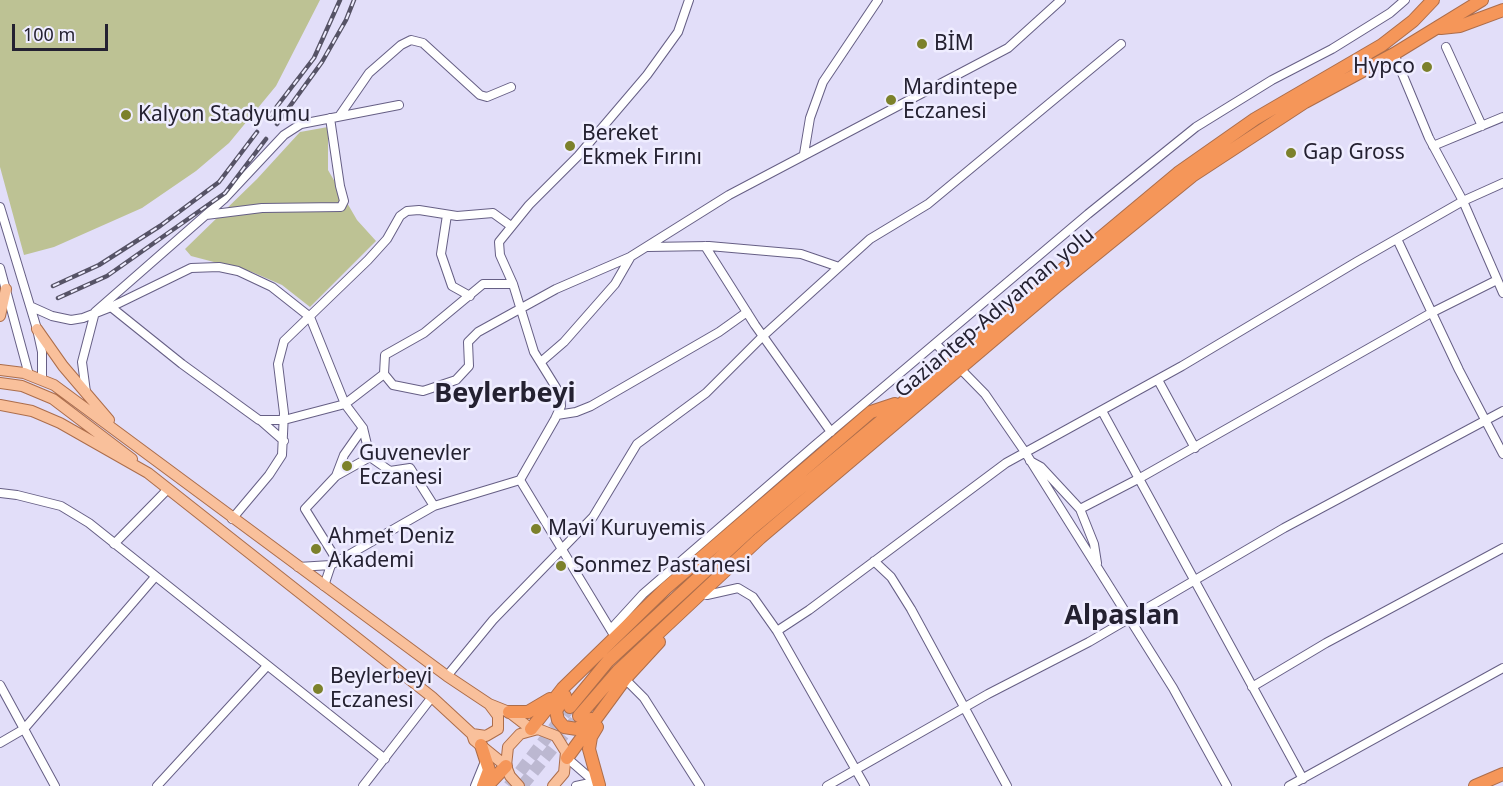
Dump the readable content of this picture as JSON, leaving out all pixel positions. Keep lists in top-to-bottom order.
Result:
{
  "streets": {
    "highway": ["Gaziantep-Adıyaman yolu"]
  },
  "districts": ["Beylerbeyi", "Alpaslan"],
  "places": [
    "BİM",
    "Hypco",
    "Mardintepe Eczanesi",
    "Kalyon Stadyumu",
    "Bereket Ekmek Fırını",
    "Gap Gross",
    "Guvenevler Eczanesi",
    "Mavi Kuruyemis",
    "Ahmet Deniz Akademi",
    "Sonmez Pastanesi",
    "Beylerbeyi Eczanesi"
  ],
  "scale_bar": "100 m"
}
